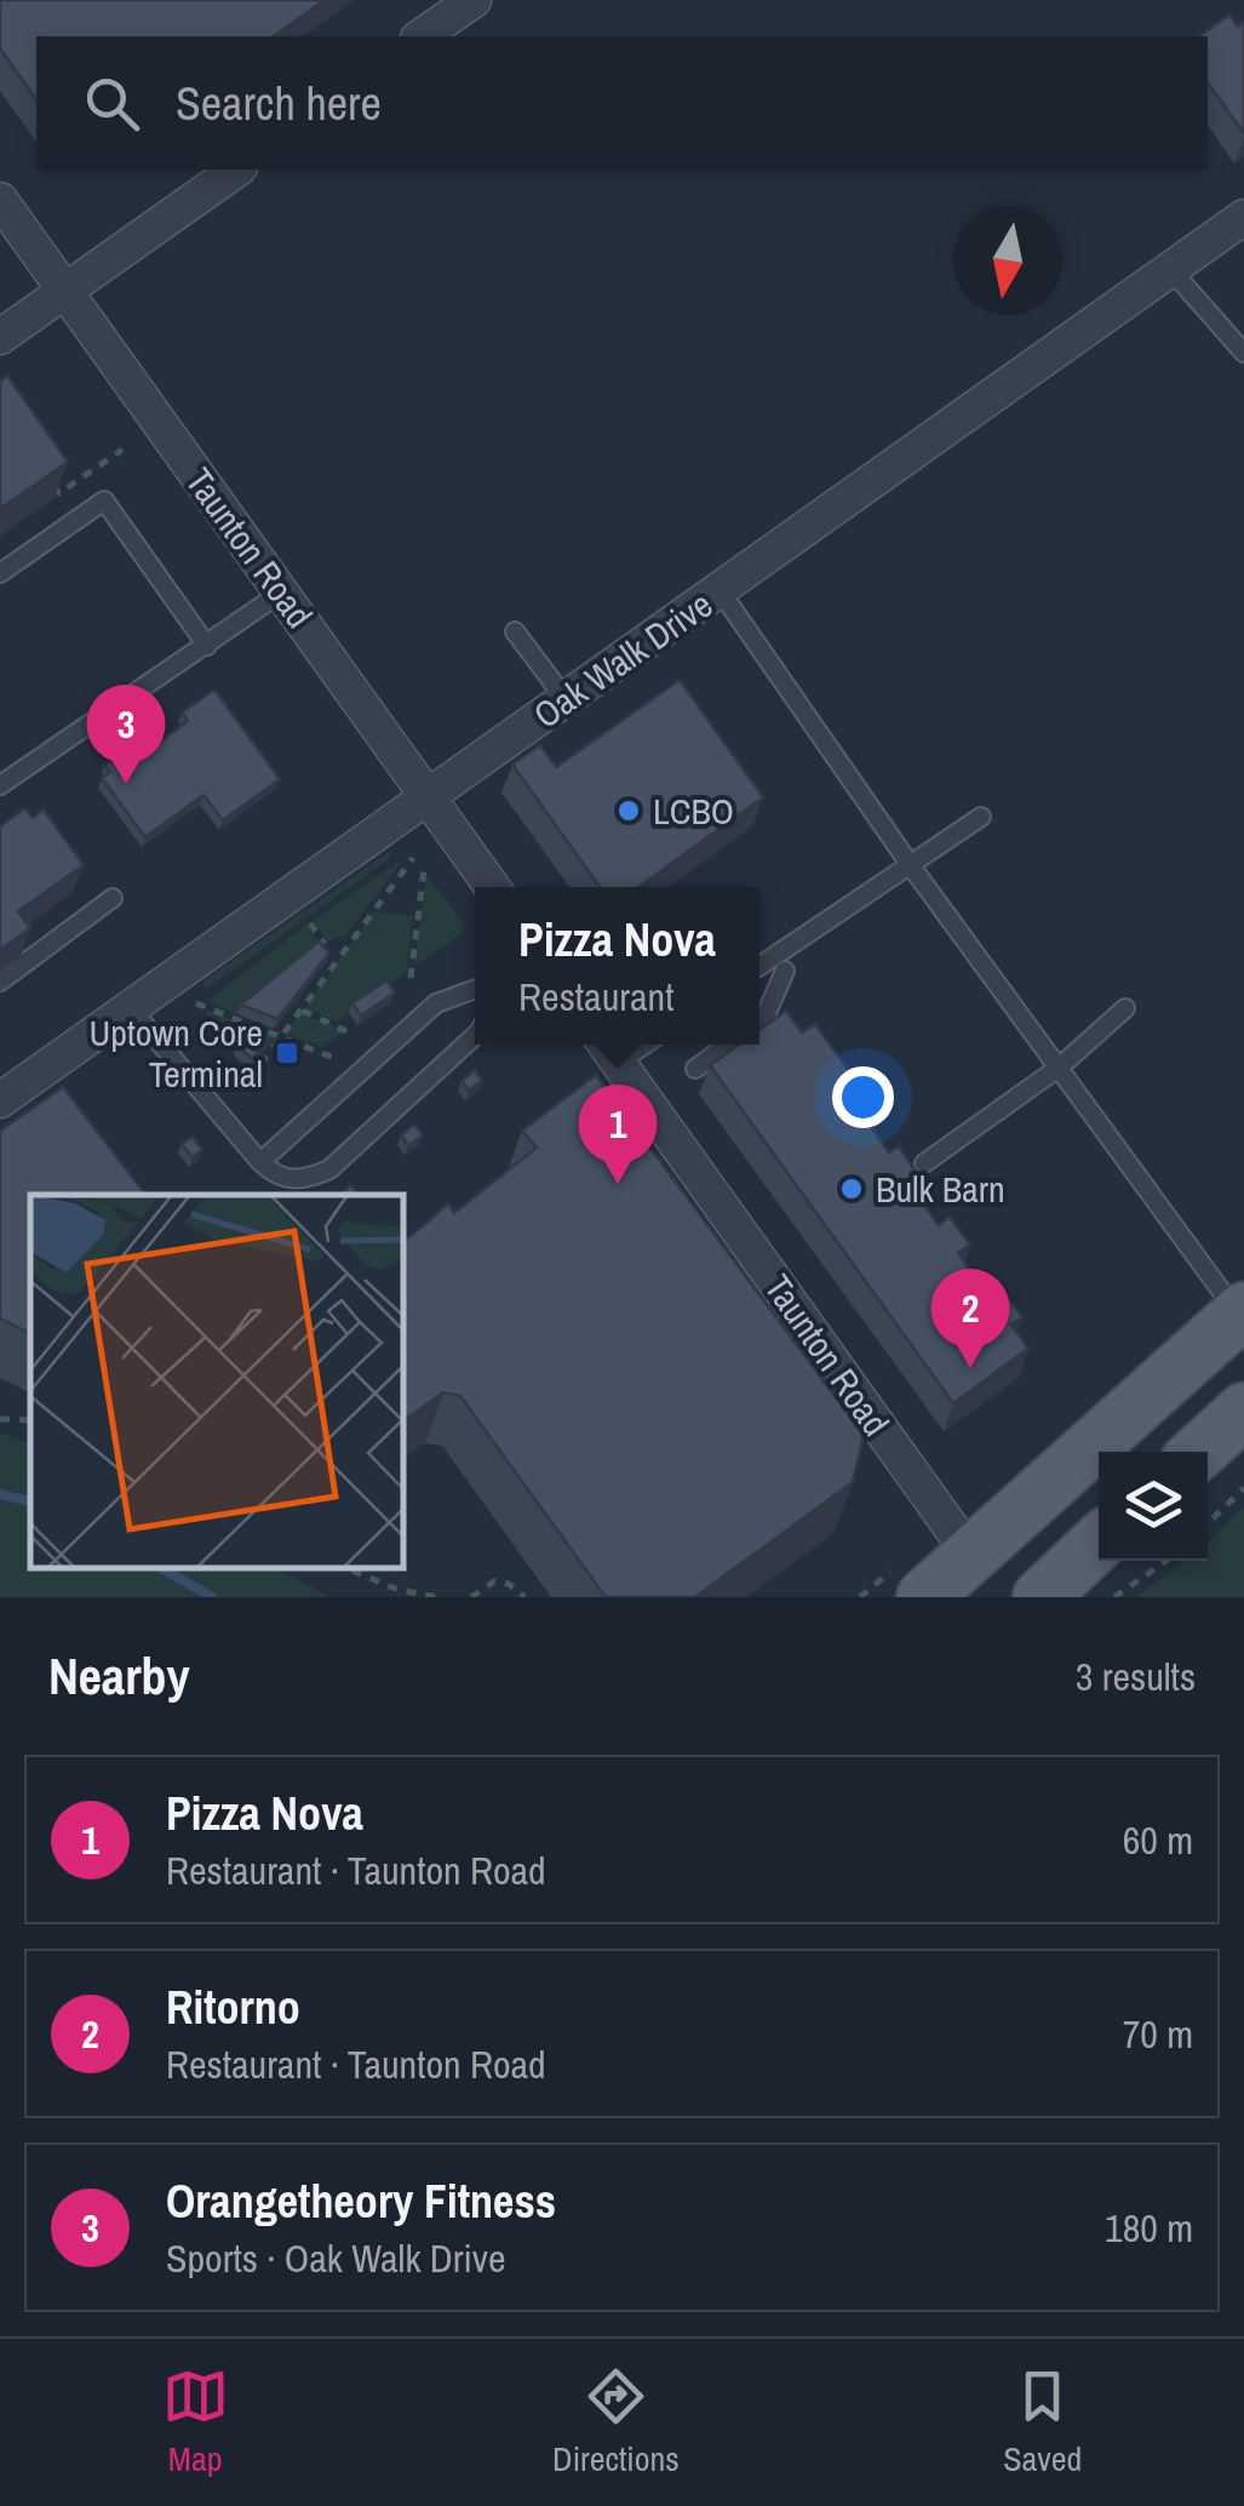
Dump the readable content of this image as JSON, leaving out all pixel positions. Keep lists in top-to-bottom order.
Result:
{
  "streets": {
    "street": ["Taunton Road", "Oak Walk Drive"]
  },
  "crossings": [
    ["Taunton Road", "Oak Walk Drive"]
  ],
  "places": {
    "other": ["LCBO", "Bulk Barn"],
    "transit": ["Uptown Core Terminal"]
  },
  "north": "bottom",
  "page": {
    "search": "Search here",
    "pins": ["3", "1", "2"],
    "popup": ["Pizza Nova", "Restaurant"],
    "heading": ["Nearby", "3 results"],
    "list": [
      {
        "mark": "1",
        "name": "Pizza Nova",
        "note": "Restaurant · Taunton Road",
        "value": "60 m"
      },
      {
        "mark": "2",
        "name": "Ritorno",
        "note": "Restaurant · Taunton Road",
        "value": "70 m"
      },
      {
        "mark": "3",
        "name": "Orangetheory Fitness",
        "note": "Sports · Oak Walk Drive",
        "value": "180 m"
      }
    ],
    "nav": ["Map", "Directions", "Saved"]
  }
}
